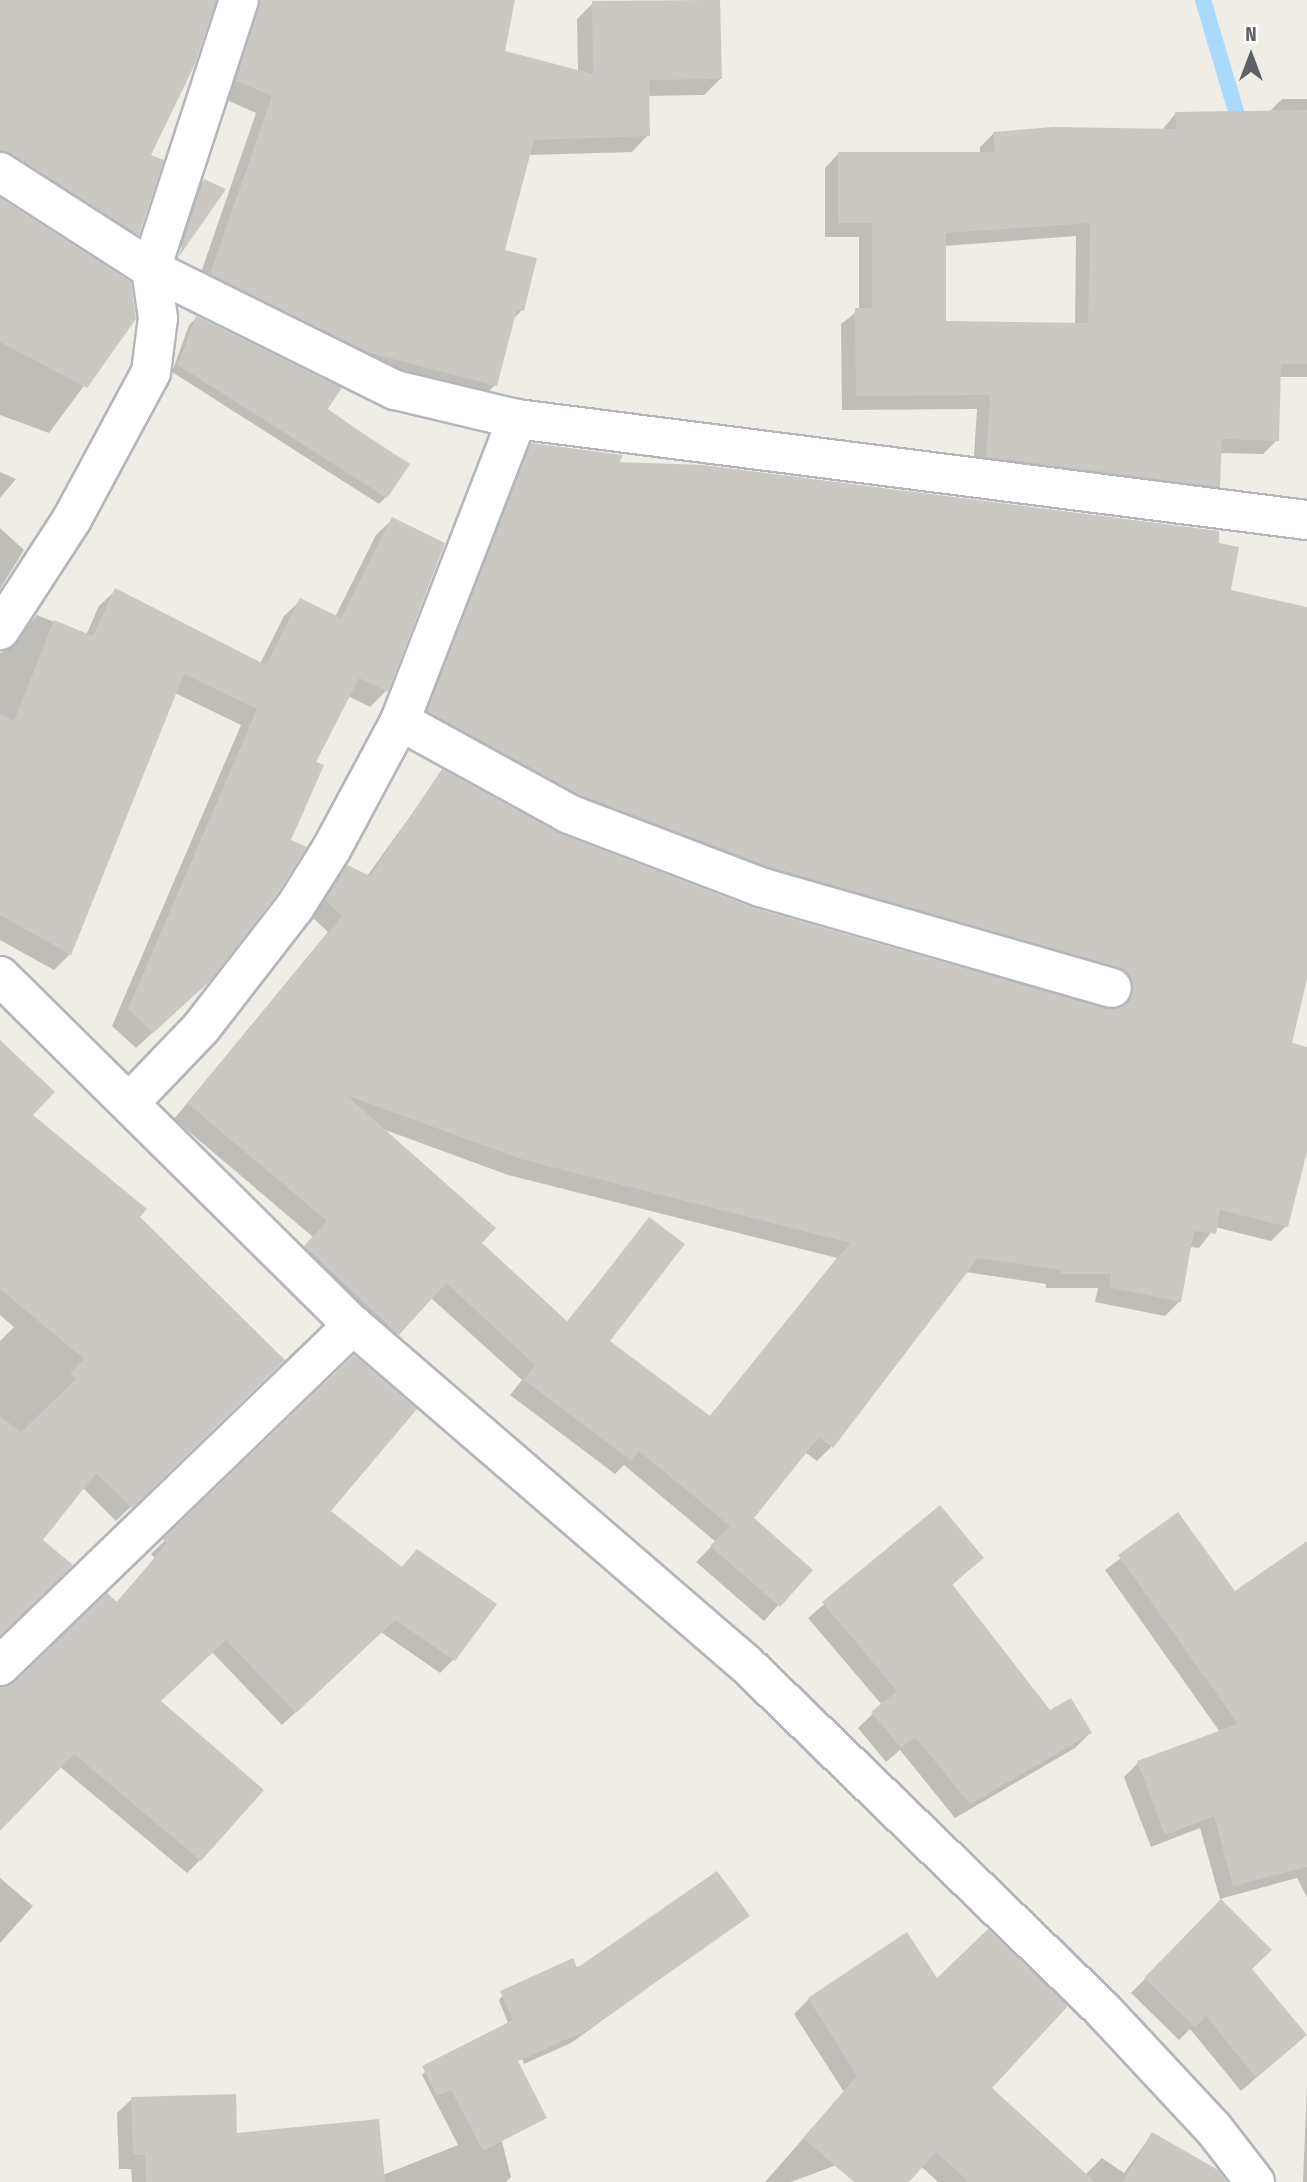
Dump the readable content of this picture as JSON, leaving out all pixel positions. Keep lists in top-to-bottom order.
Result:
{
  "north": "top"
}
